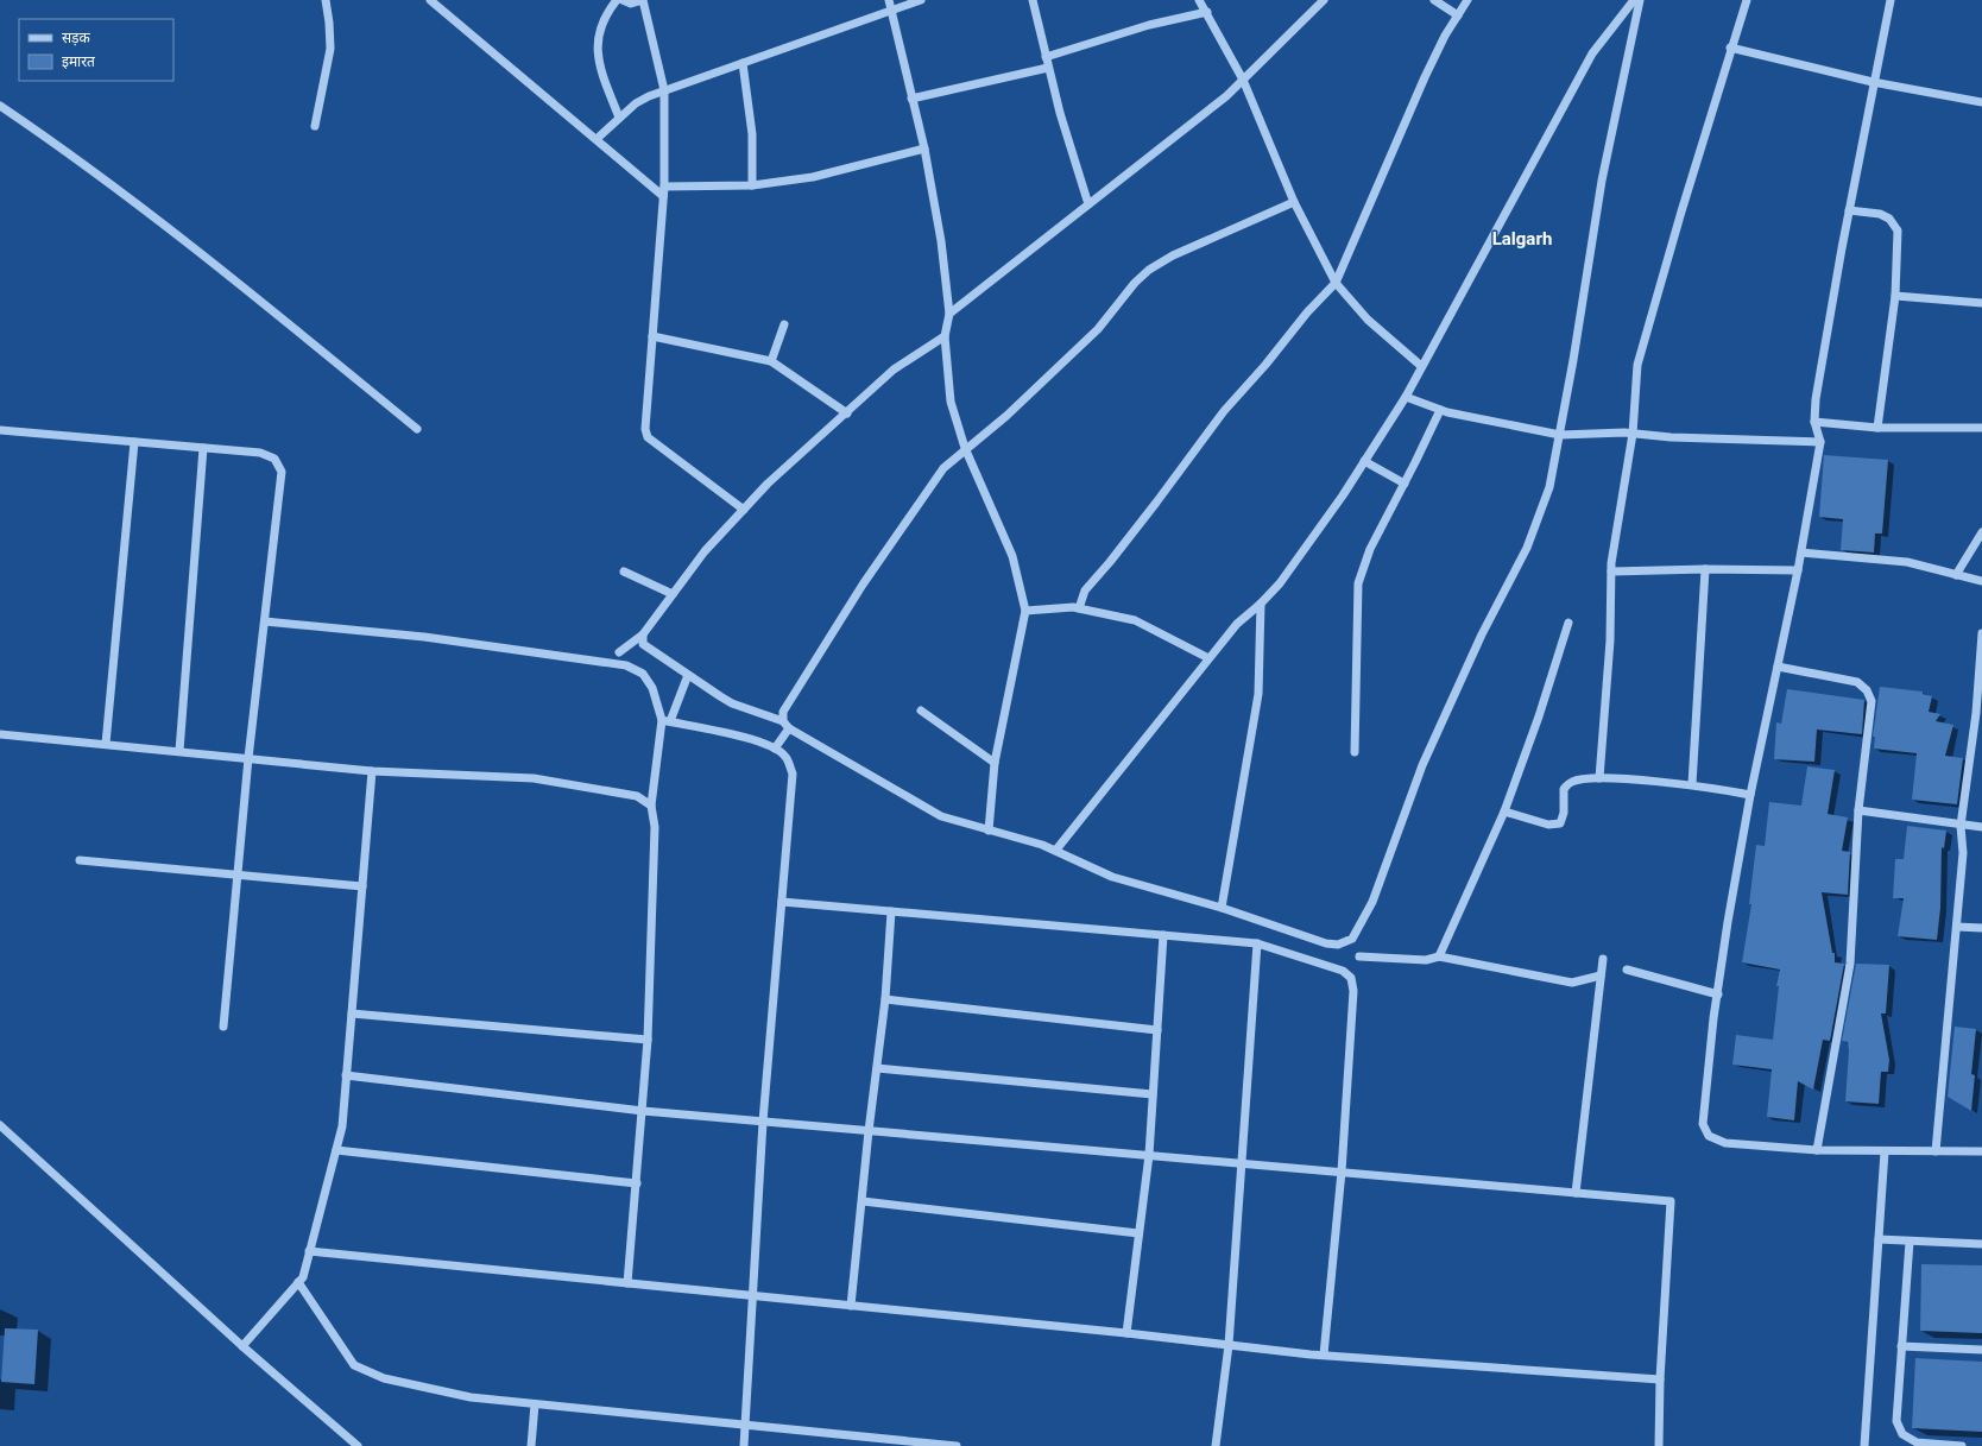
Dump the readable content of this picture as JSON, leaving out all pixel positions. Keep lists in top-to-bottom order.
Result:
{
  "districts": ["Lalgarh"],
  "legend": ["सड़क", "इमारत"]
}
